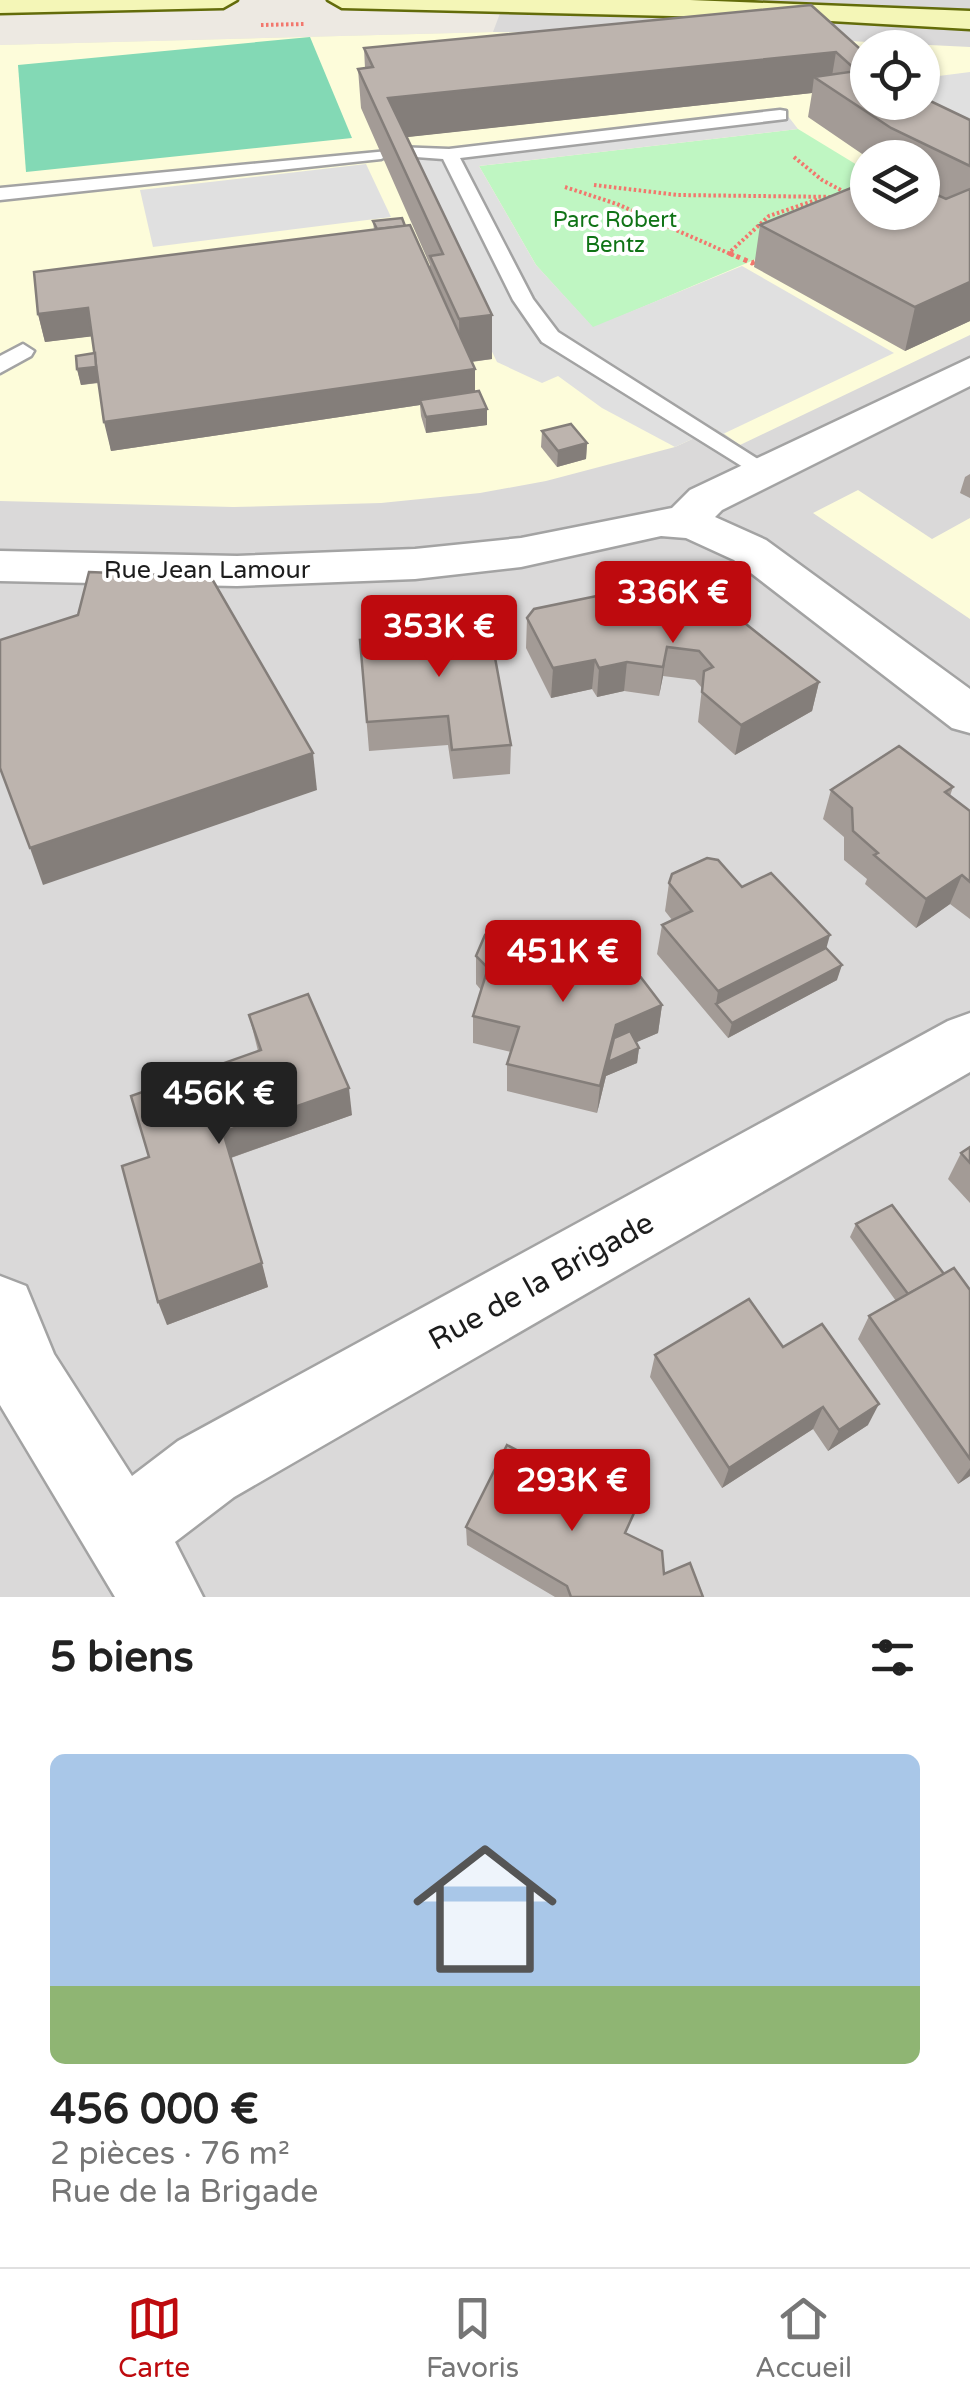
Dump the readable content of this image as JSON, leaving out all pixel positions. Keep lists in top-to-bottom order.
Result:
{
  "streets": {
    "street": ["Rue Jean Lamour", "Rue de la Brigade"]
  },
  "parks": ["Parc Robert Bentz"],
  "page": {
    "price": [
      "336K €",
      "353K €",
      "451K €",
      "456K €",
      "293K €"
    ],
    "heading": "5 biens",
    "list": [
      {
        "name": "456 000 €",
        "note": "2 pièces · 76 m² · Rue de la Brigade"
      }
    ],
    "tabs": ["Carte", "Favoris", "Accueil"]
  }
}
